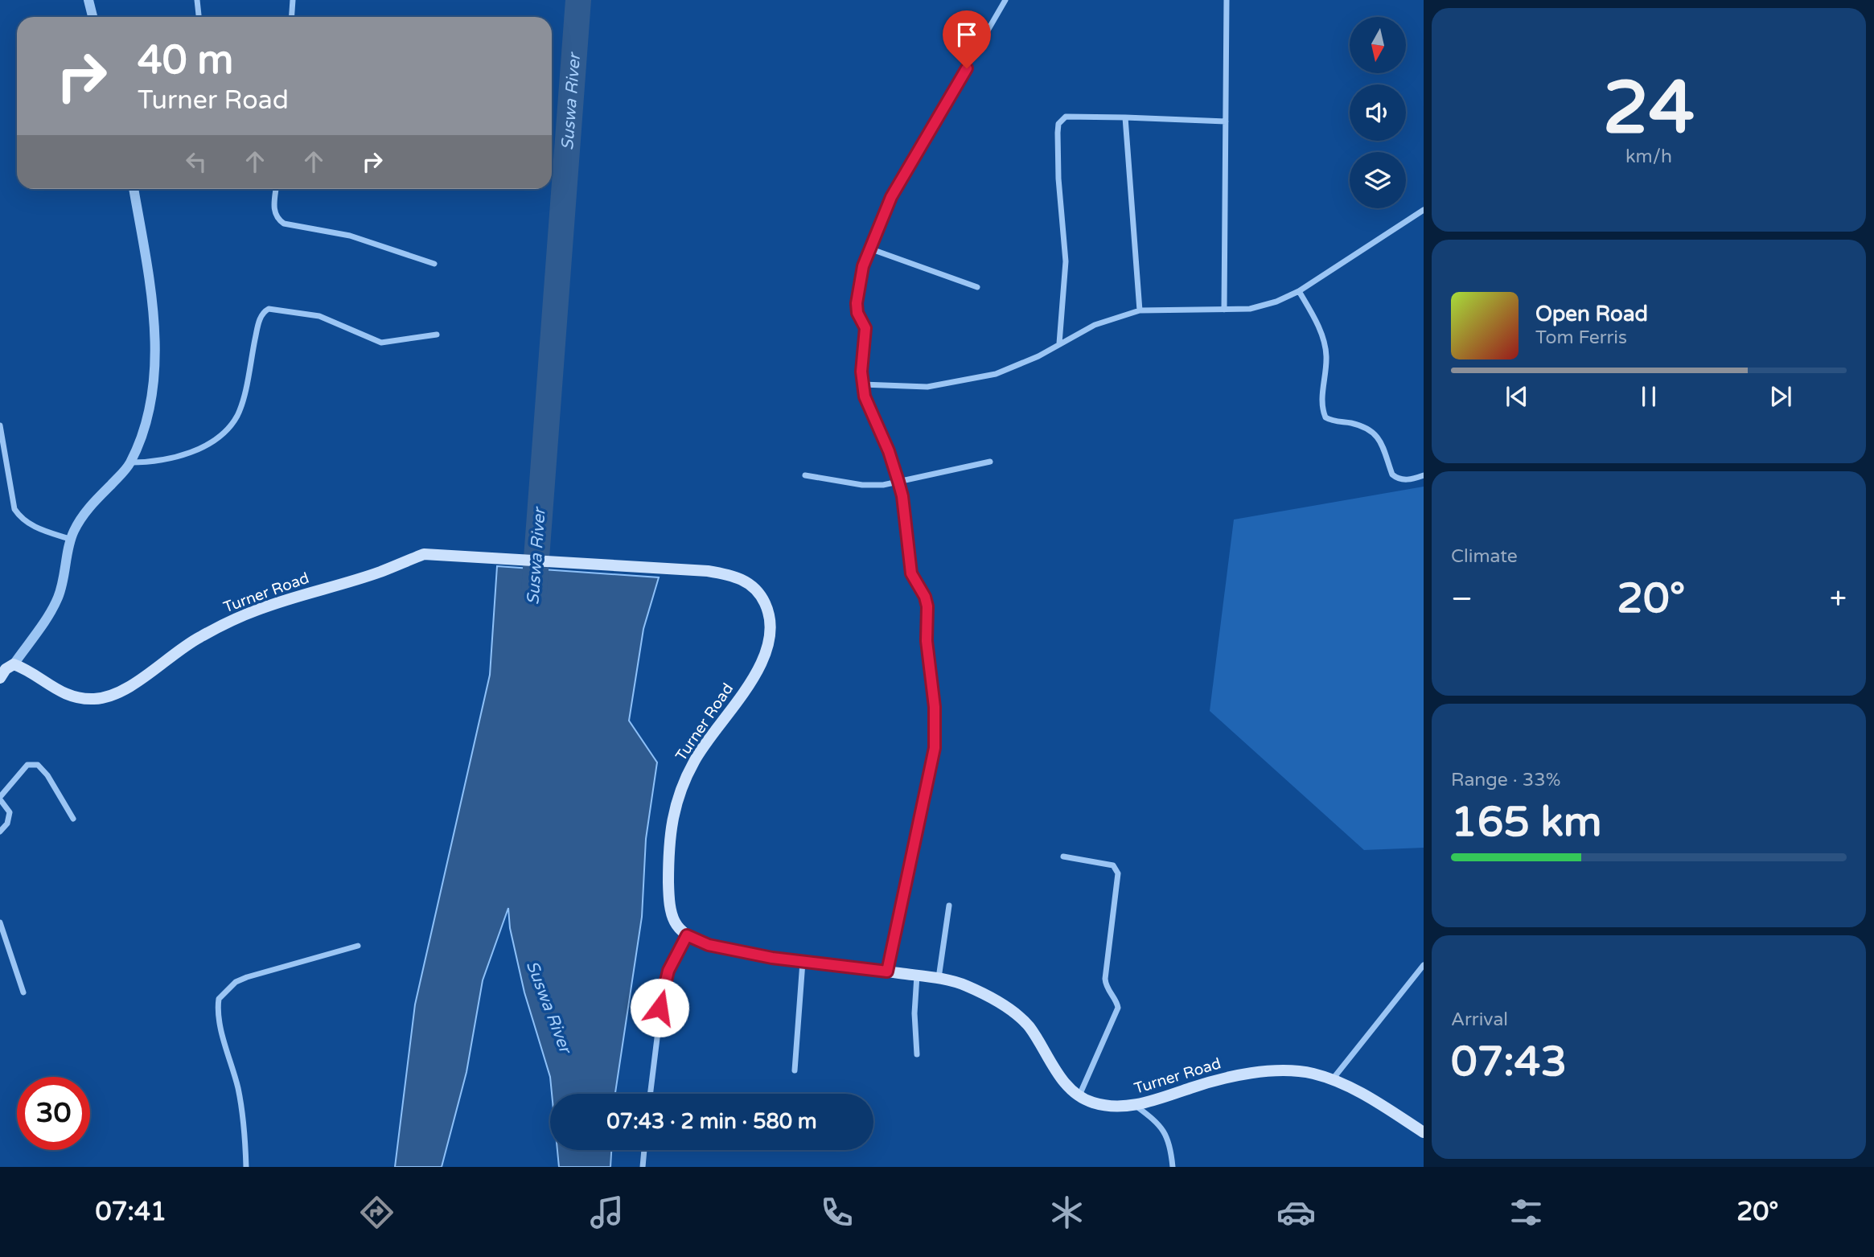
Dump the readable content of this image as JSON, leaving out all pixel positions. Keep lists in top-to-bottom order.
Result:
{
  "streets": {
    "main road": ["Turner Road"]
  },
  "water": ["Suswa River"],
  "north": "bottom",
  "page": {
    "tile": [
      ["24", "km/h"],
      "Climate",
      ["Range · 33%", "165 km"],
      ["Arrival", "07:43"]
    ],
    "turn": ["40 m", "Turner Road"],
    "song": ["Open Road", "Tom Ferris"],
    "heat": ["−", "20°", "+"],
    "limit": "30",
    "trip": "07:43 · 2 min · 580 m",
    "tabs": ["07:41", "20°"]
  }
}
